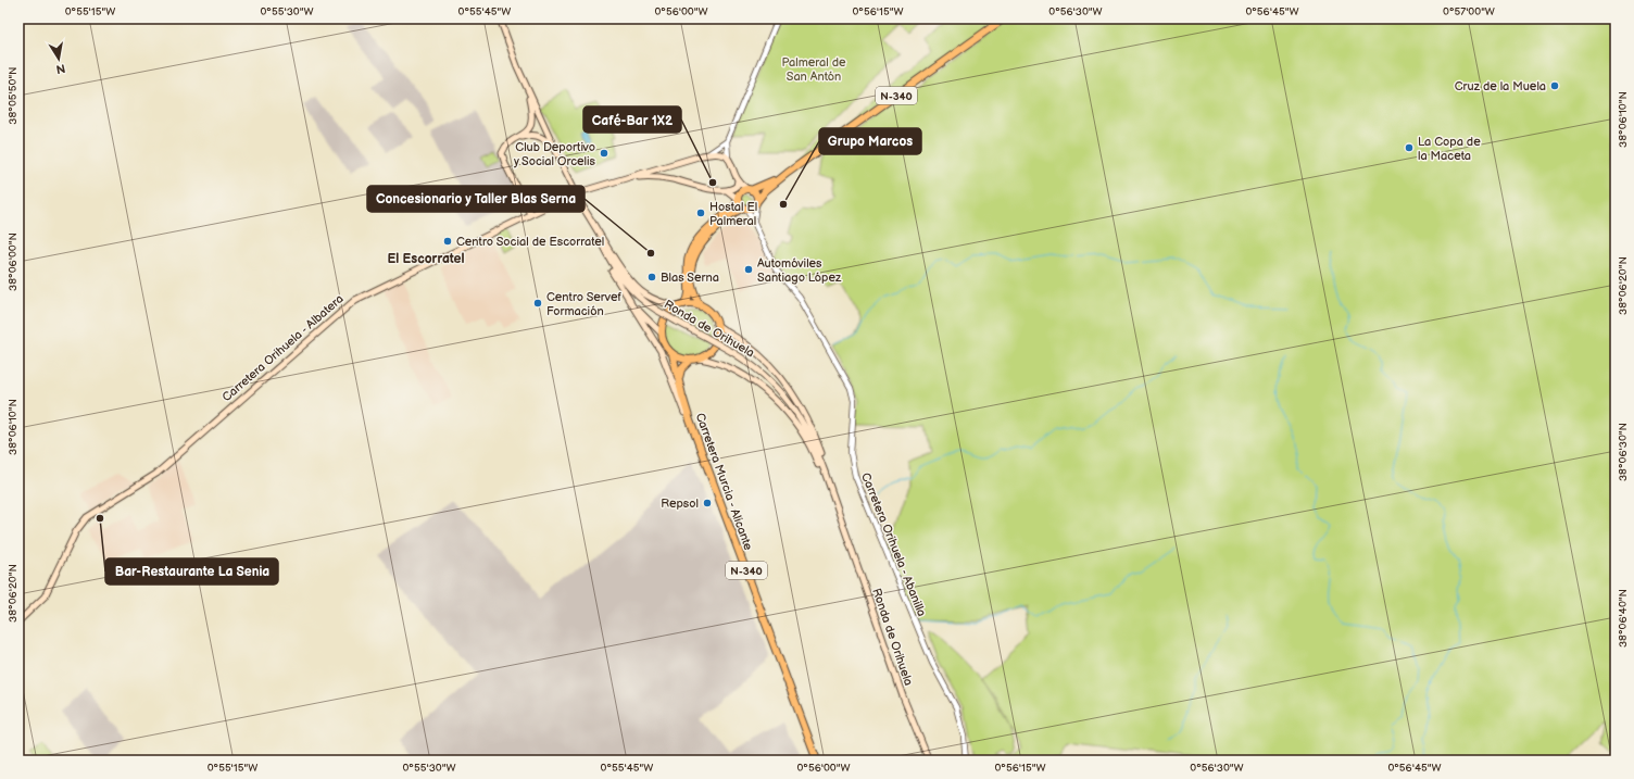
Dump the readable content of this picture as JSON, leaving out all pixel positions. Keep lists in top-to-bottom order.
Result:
{
  "streets": {
    "highway": ["N-340", "Carretera Murcia - Alicante"],
    "main road": ["Ronda de Orihuela", "Carretera Orihuela - Albatera"],
    "street": ["Carretera Orihuela - Abanilla"]
  },
  "crossings": [
    ["N-340", "Carretera Murcia - Alicante"],
    ["N-340", "Carretera Orihuela - Abanilla"]
  ],
  "districts": ["El Escorratel"],
  "parks": ["Palmeral de San Antón"],
  "places": [
    "Cruz de la Muela",
    "La Copa de la Maceta",
    "Club Deportivo y Social Orcelis",
    "Café-Bar 1X2",
    "Grupo Marcos",
    "Hostal El Palmeral",
    "Centro Social de Escorratel",
    "Concesionario y Taller Blas Serna",
    "Automóviles Santiago López",
    "Blas Serna",
    "Centro Servef Formación",
    "Repsol",
    "Bar-Restaurante La Senia"
  ],
  "north": "bottom",
  "coordinates": [
    "0°55'15\"W",
    "0°55'30\"W",
    "0°55'45\"W",
    "0°56'00\"W",
    "0°56'15\"W",
    "0°56'30\"W",
    "0°56'45\"W",
    "0°57'00\"W",
    "38°05'50\"N",
    "38°06'10\"N",
    "38°06'00\"N",
    "38°06'20\"N",
    "38°06'30\"N",
    "38°06'40\"N"
  ]
}
